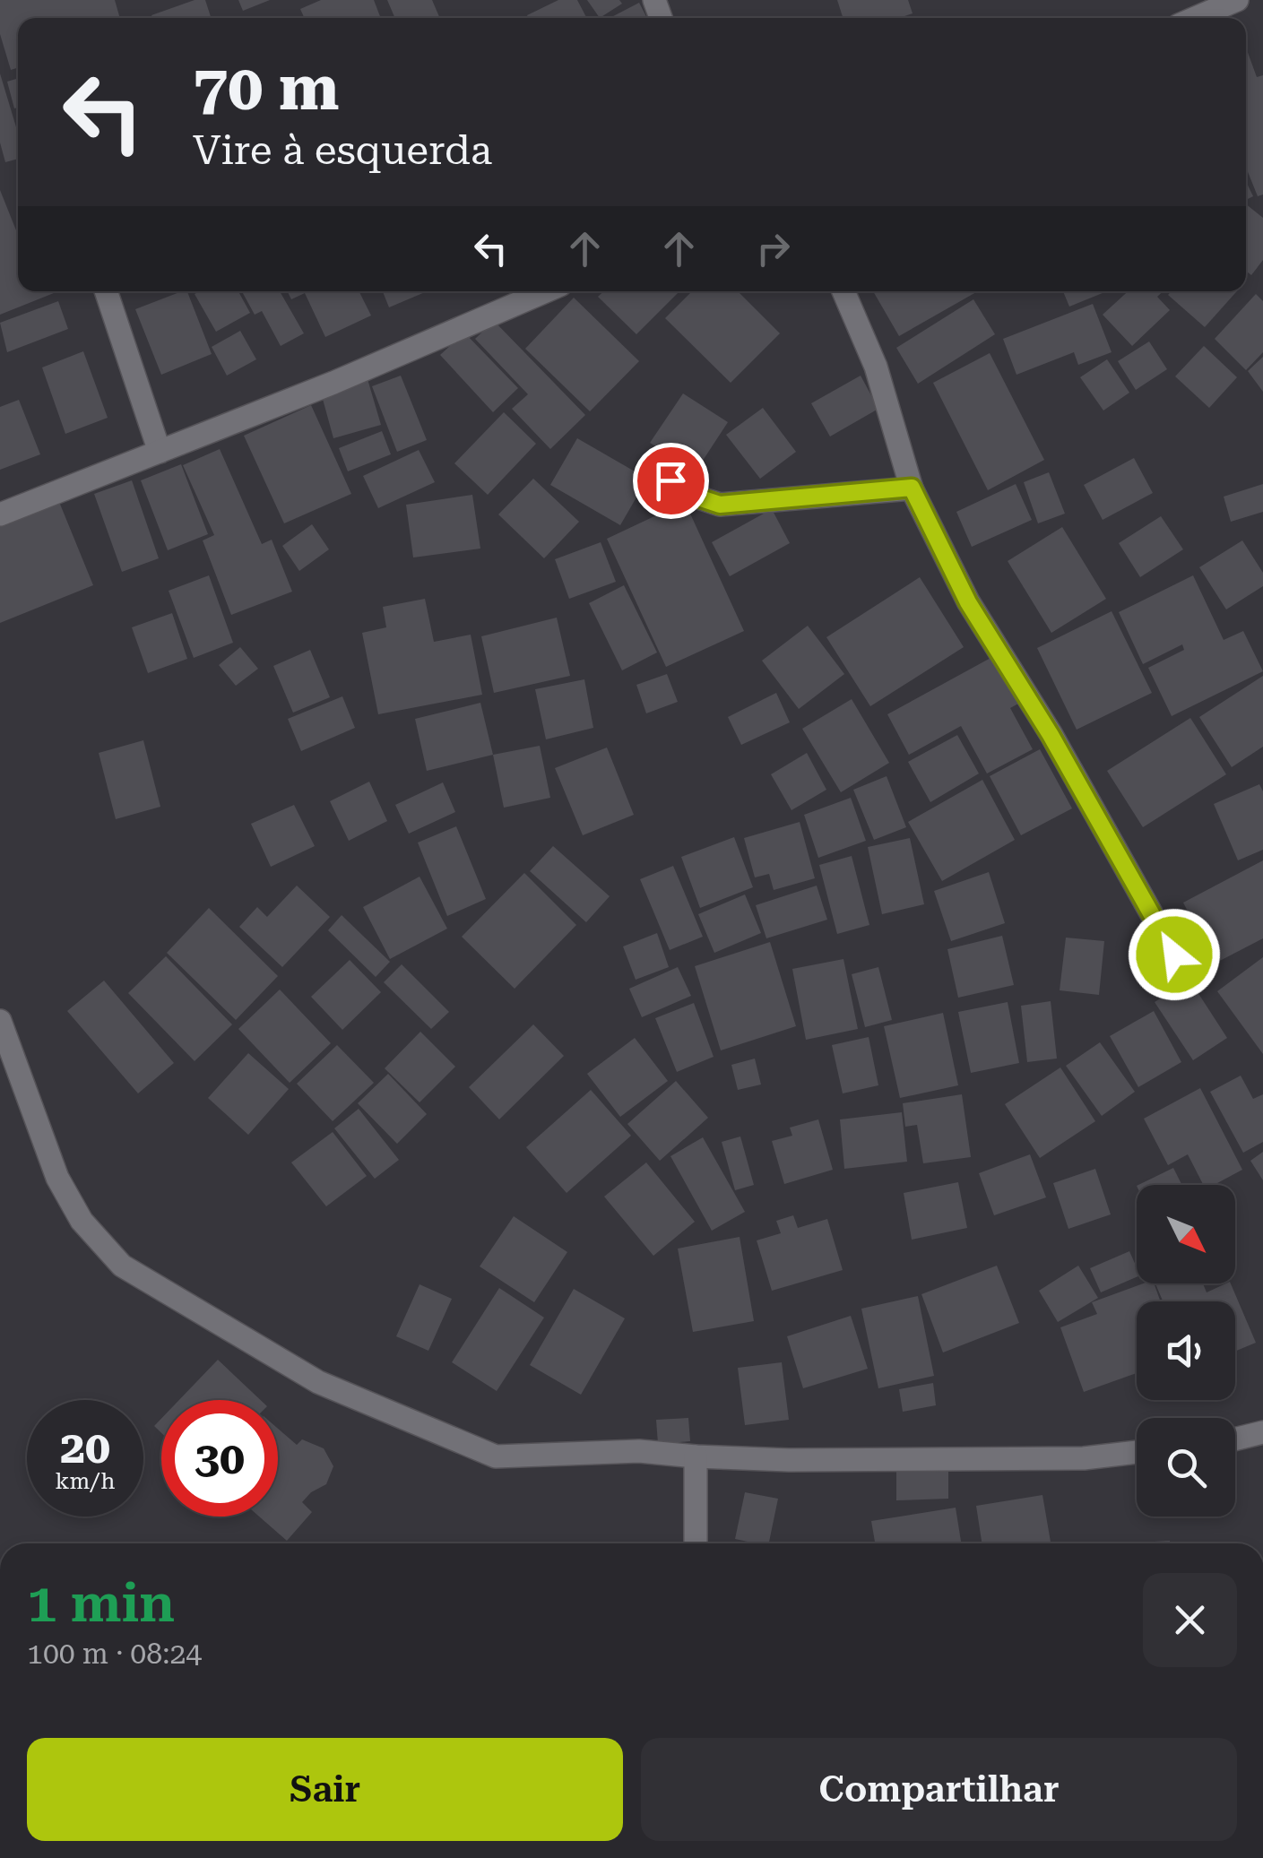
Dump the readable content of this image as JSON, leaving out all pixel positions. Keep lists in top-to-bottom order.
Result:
{
  "north": "bottom right",
  "page": {
    "turn": ["70 m", "Vire à esquerda"],
    "speed": "20 km/h",
    "limit": "30",
    "heading": ["1 min", "100 m · 08:24"],
    "buttons": ["Sair", "Compartilhar"]
  }
}
